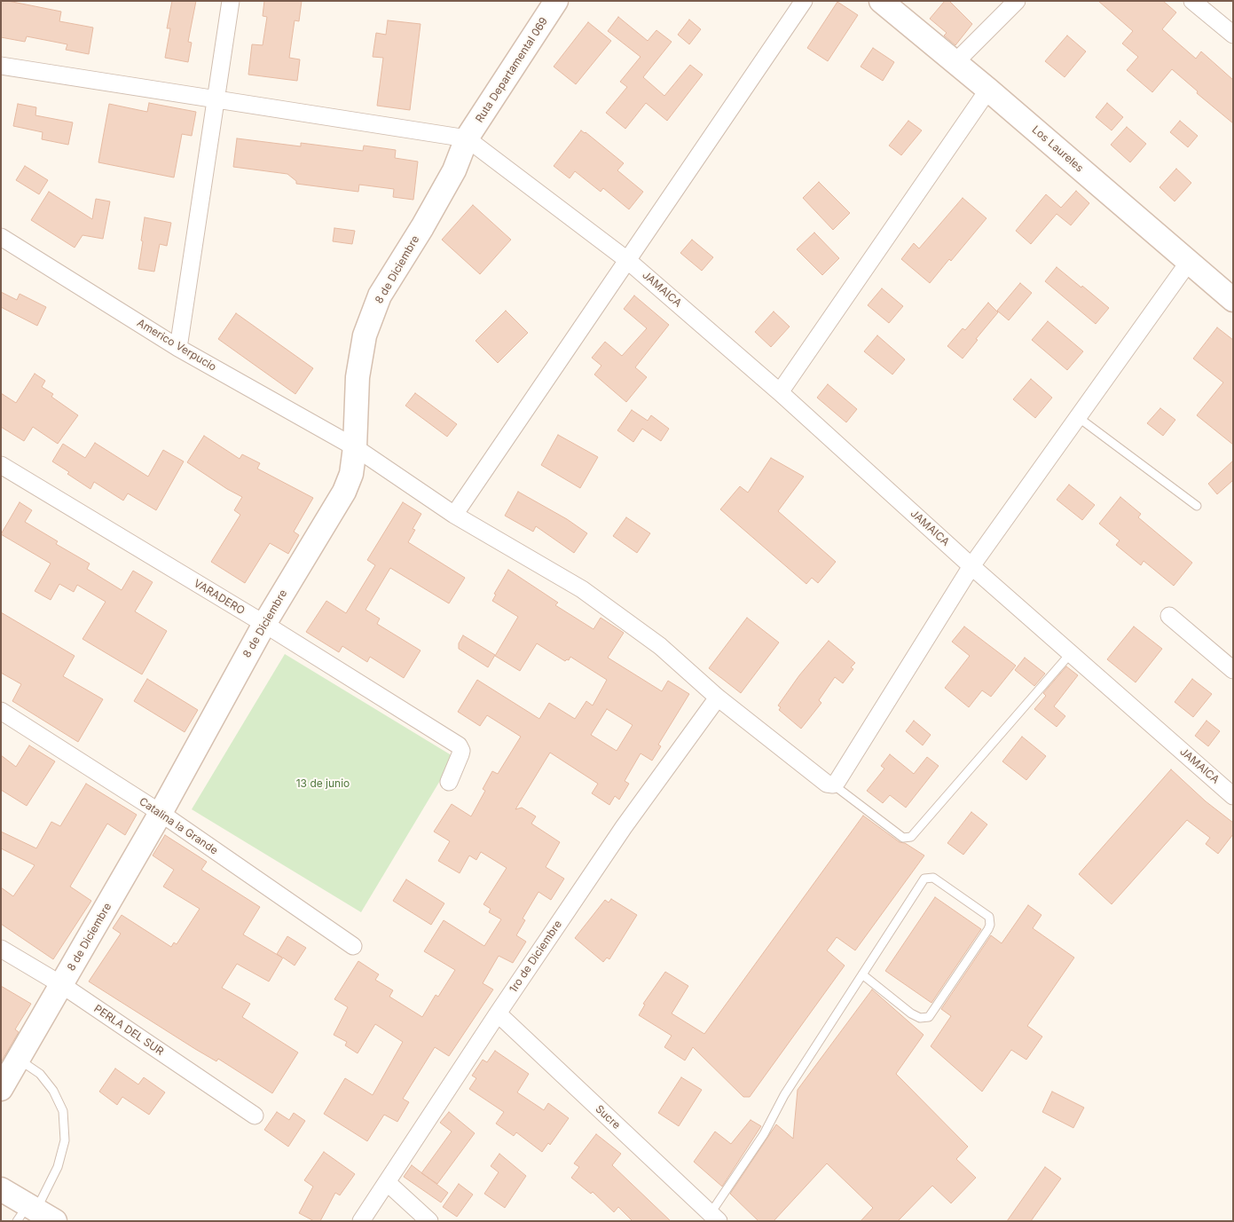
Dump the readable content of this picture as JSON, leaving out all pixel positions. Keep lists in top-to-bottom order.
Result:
{
  "streets": {
    "main road": ["Ruta Departamental 069", "Los Laureles", "8 de Diciembre"],
    "street": [
      "JAMAICA",
      "Americo Verpucio",
      "VARADERO",
      "Catalina la Grande",
      "1ro de Diciembre",
      "PERLA DEL SUR",
      "Sucre"
    ]
  },
  "crossings": [
    ["Ruta Departamental 069", "8 de Diciembre"],
    ["Ruta Departamental 069", "JAMAICA"],
    ["8 de Diciembre", "JAMAICA"],
    ["8 de Diciembre", "Americo Verpucio"],
    ["8 de Diciembre", "VARADERO"],
    ["8 de Diciembre", "Catalina la Grande"],
    ["8 de Diciembre", "PERLA DEL SUR"],
    ["Americo Verpucio", "1ro de Diciembre"],
    ["1ro de Diciembre", "Sucre"]
  ],
  "parks": ["13 de junio"]
}
